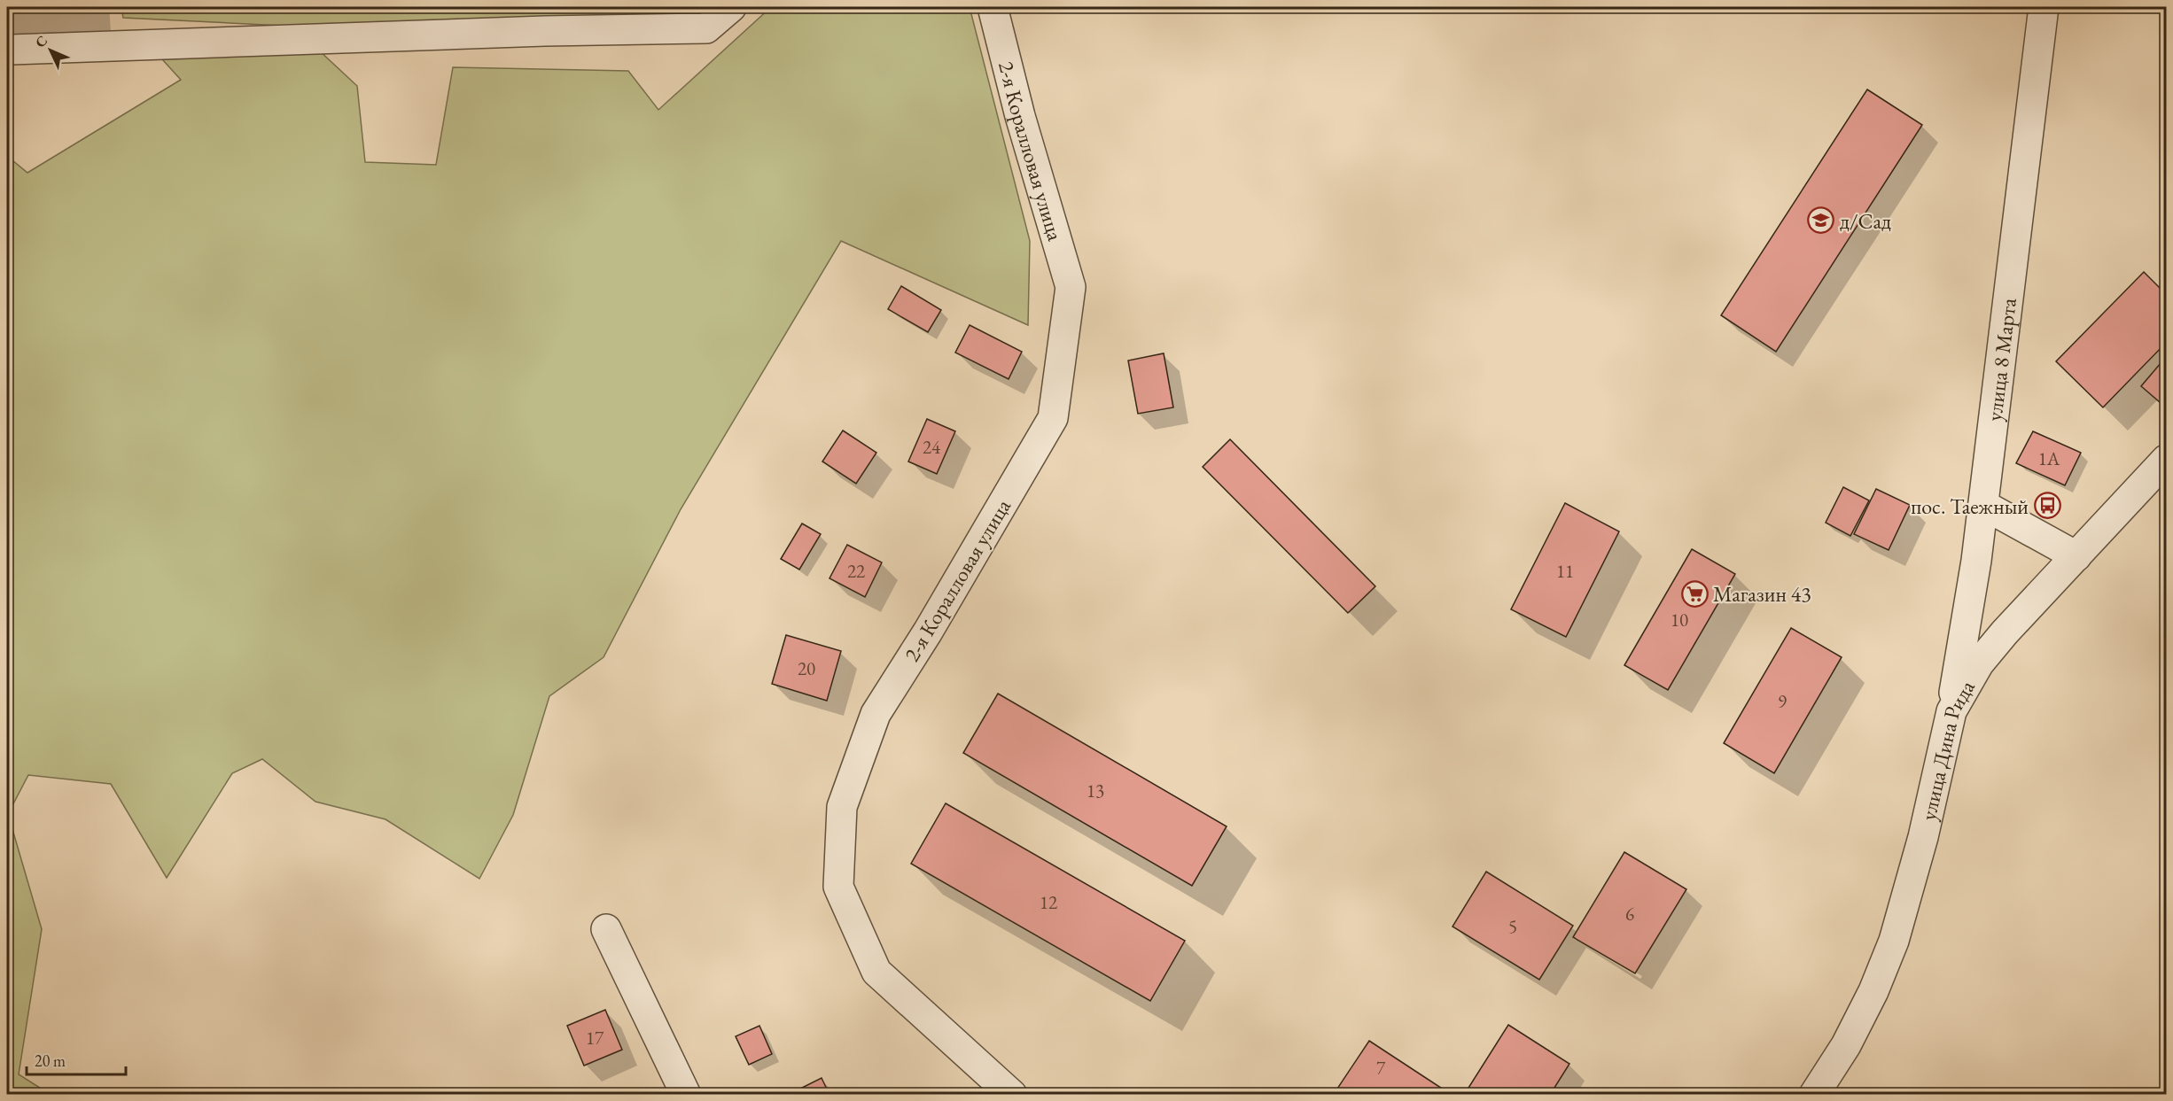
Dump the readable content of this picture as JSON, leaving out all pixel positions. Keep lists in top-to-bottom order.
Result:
{
  "streets": {
    "street": ["2-я Коралловая улица", "улица 8 Марта", "улица Дина Рида"]
  },
  "crossings": [
    ["улица 8 Марта", "улица Дина Рида"]
  ],
  "places": {
    "school or university": ["д/Сад"],
    "bus stop": ["пос. Таежный"],
    "supermarket": ["Магазин 43"]
  },
  "house_numbers": [
    "24",
    "1А",
    "22",
    "11",
    "10",
    "20",
    "9",
    "13",
    "12",
    "6",
    "5",
    "17",
    "7"
  ],
  "scale_bar": "20 m",
  "north": "top left"
}
